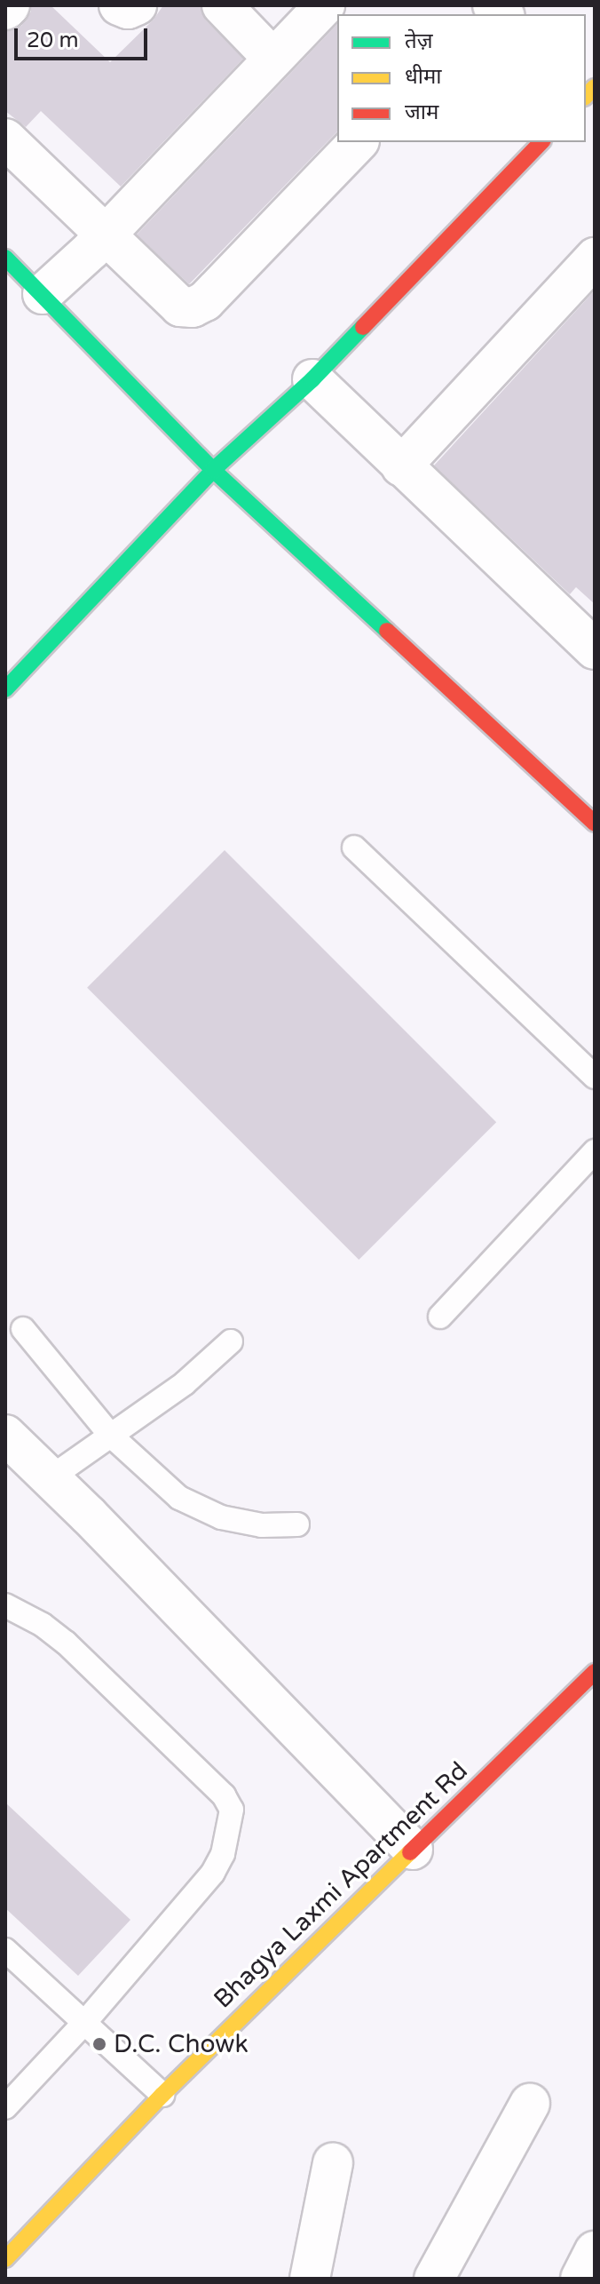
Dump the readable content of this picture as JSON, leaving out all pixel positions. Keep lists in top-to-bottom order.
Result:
{
  "streets": {
    "street": ["Bhagya Laxmi Apartment Rd"]
  },
  "places": ["D.C. Chowk"],
  "legend": ["तेज़", "धीमा", "जाम"],
  "scale_bar": "20 m"
}
